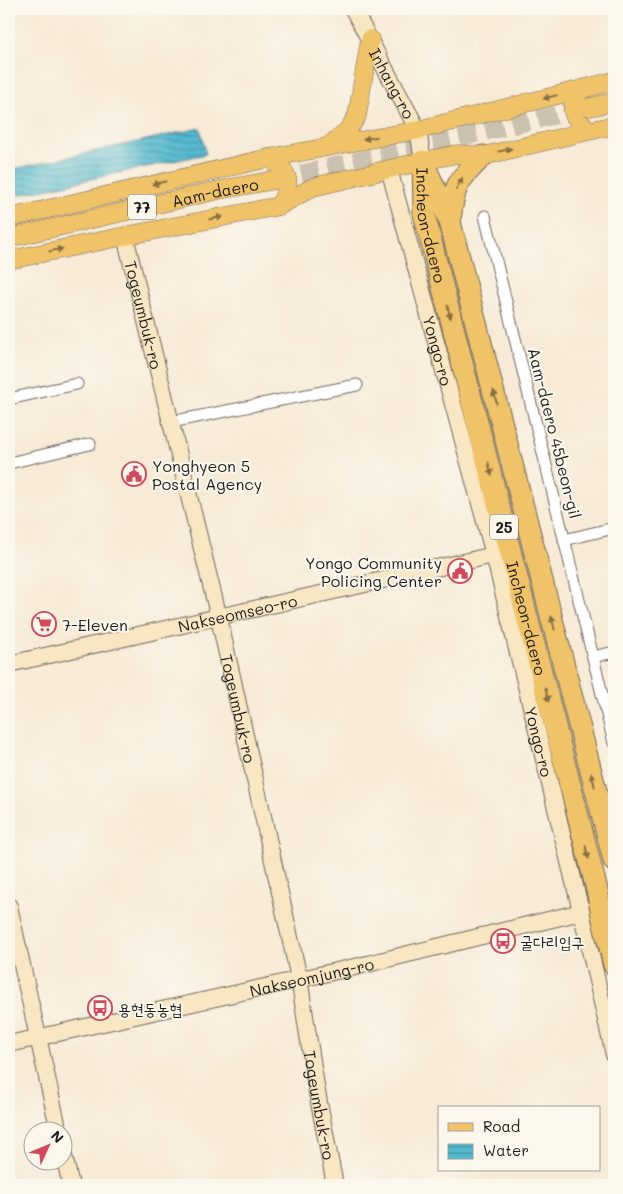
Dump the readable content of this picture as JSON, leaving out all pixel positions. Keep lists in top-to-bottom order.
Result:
{
  "streets": {
    "highway": ["Incheon-daero", "25"],
    "main road": ["Aam-daero", "77"],
    "street": [
      "Inhang-ro",
      "Togeumbuk-ro",
      "Yongo-ro",
      "Aam-daero 45beon-gil",
      "Nakseomseo-ro",
      "Nakseomjung-ro"
    ]
  },
  "crossings": [
    ["Inhang-ro", "Incheon-daero"],
    ["Incheon-daero", "Nakseomjung-ro"],
    ["Togeumbuk-ro", "Nakseomseo-ro"],
    ["Togeumbuk-ro", "Nakseomjung-ro"],
    ["Yongo-ro", "Nakseomseo-ro"],
    ["Yongo-ro", "Nakseomjung-ro"]
  ],
  "places": {
    "public building": ["Yonghyeon 5 Postal Agency", "Yongo Community Policing Center"],
    "supermarket": ["7-Eleven"],
    "bus stop": ["굴다리입구", "용현동농협"]
  },
  "legend": ["Road", "Water"],
  "north": "top right"
}
